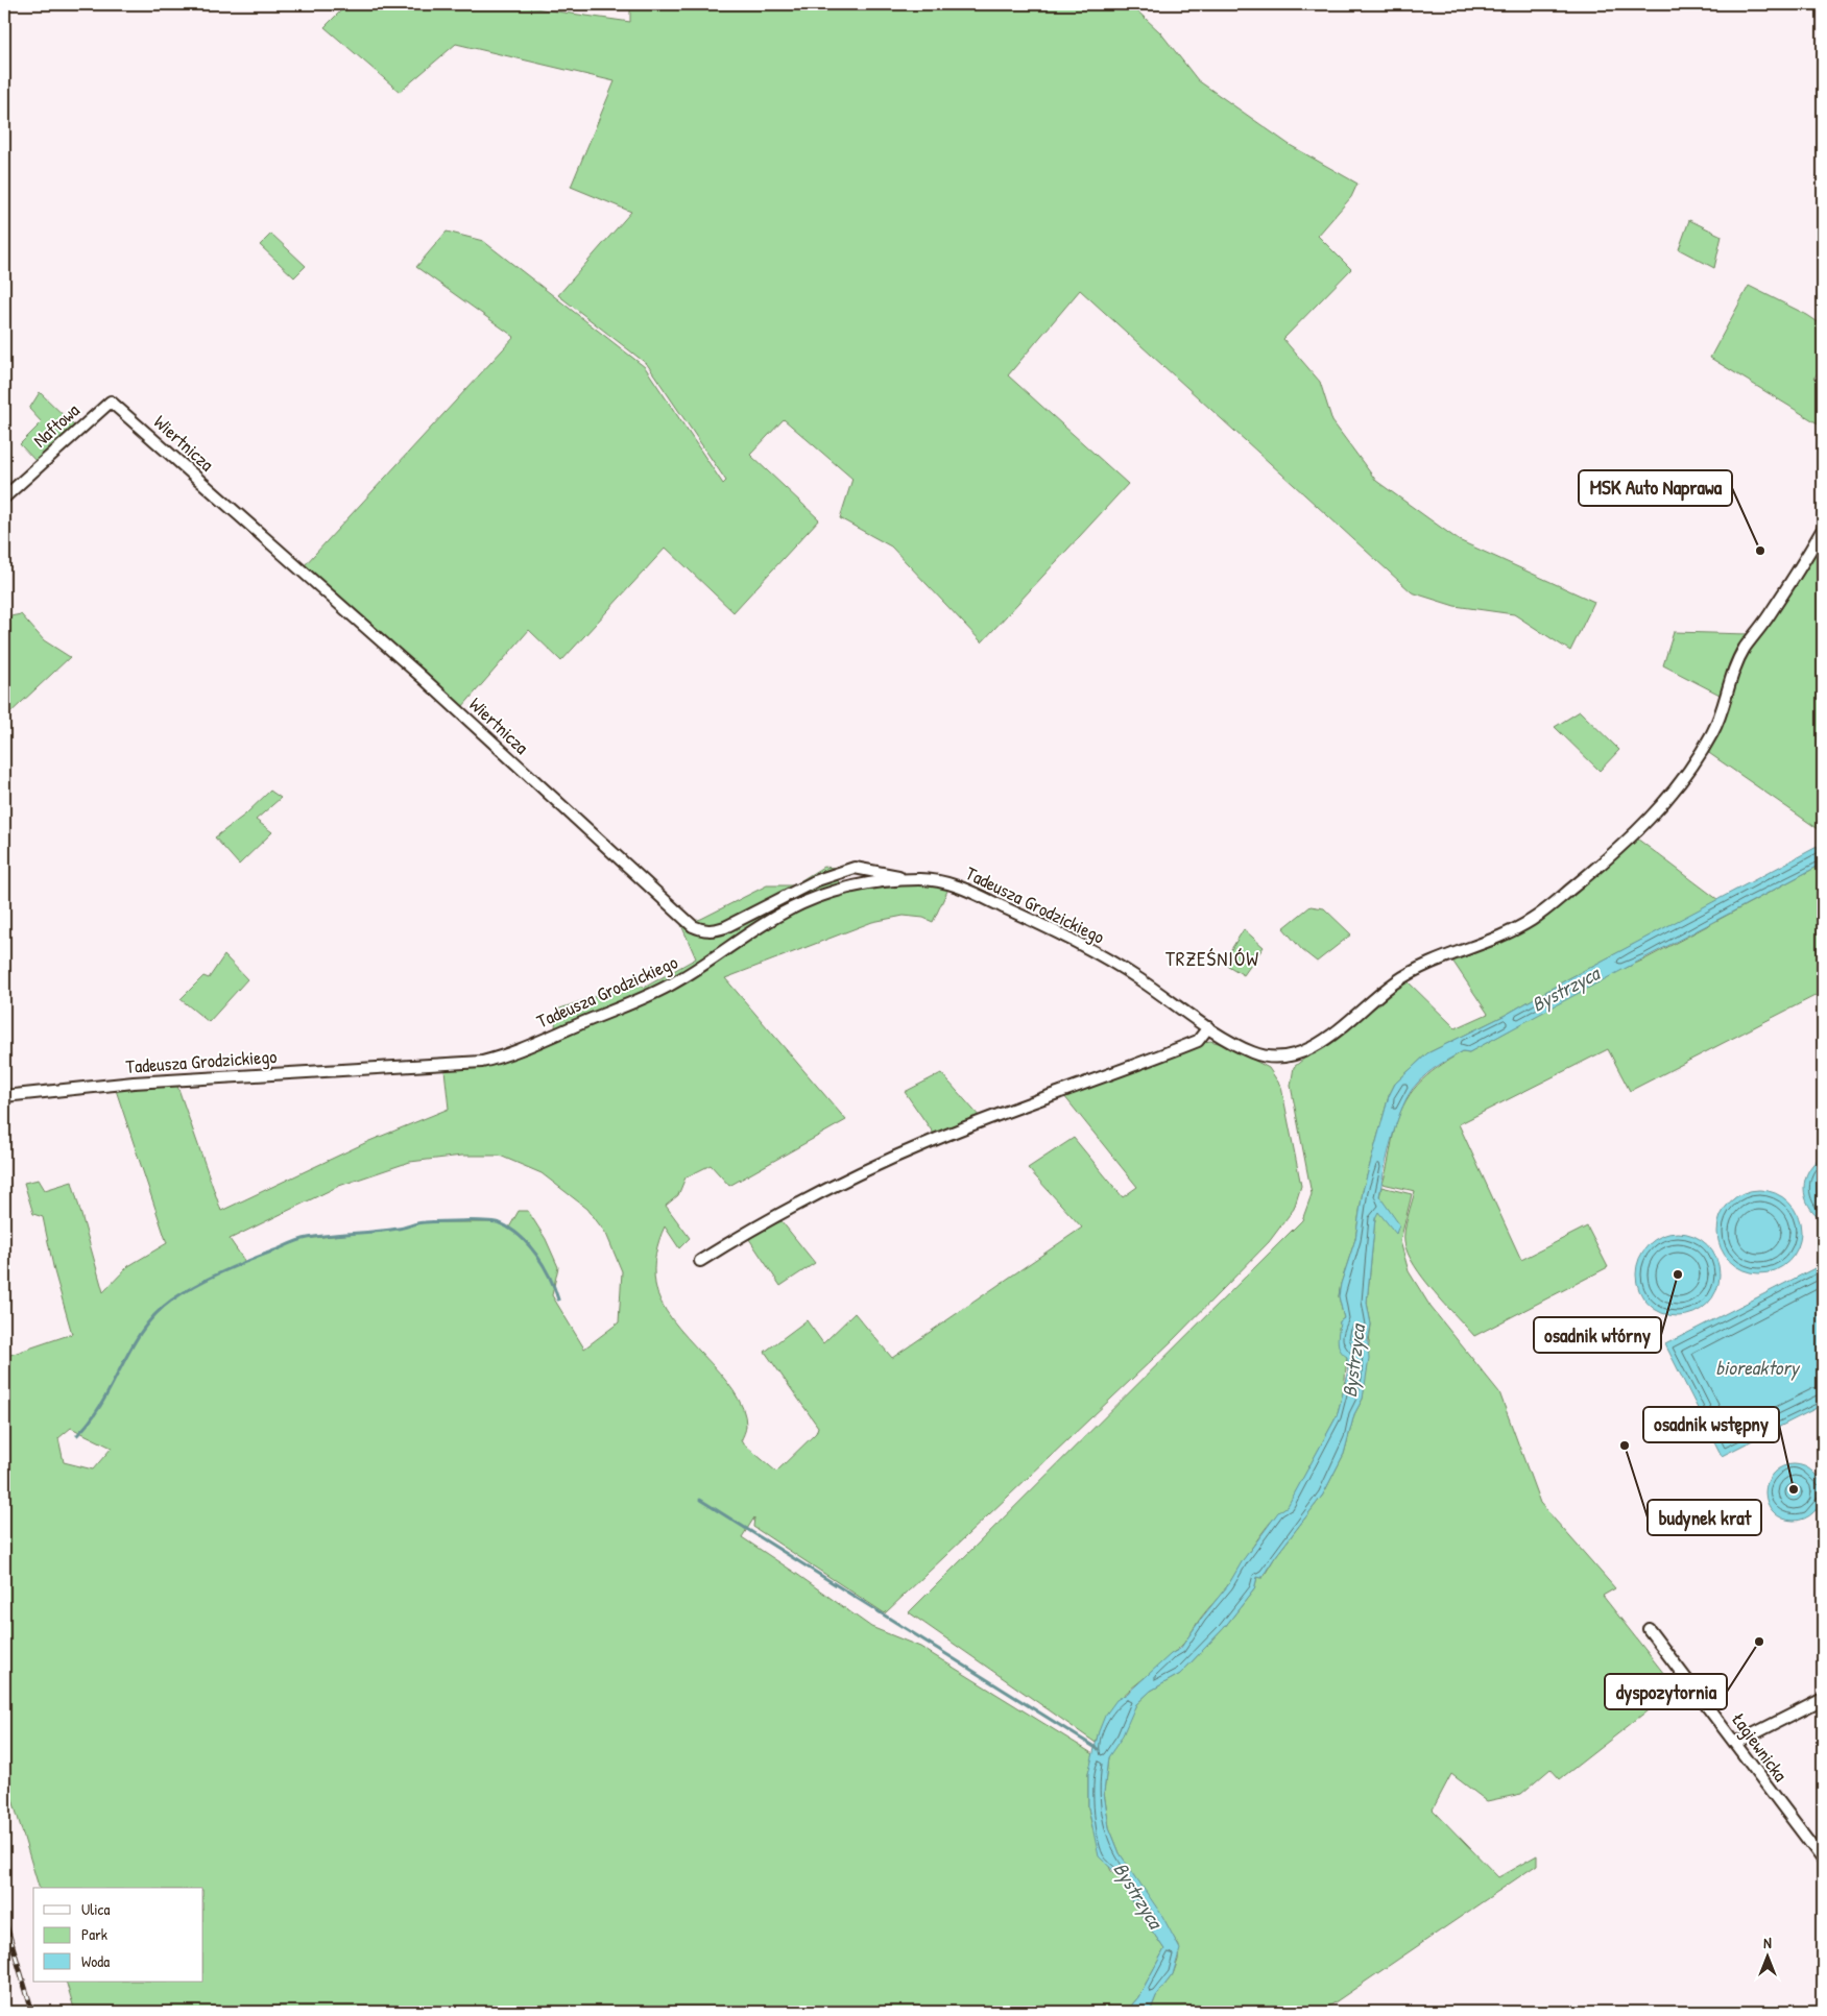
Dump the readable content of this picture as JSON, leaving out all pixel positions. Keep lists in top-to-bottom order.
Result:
{
  "streets": {
    "street": [
      "Naftowa",
      "Wiertnicza",
      "Tadeusza Grodzickiego",
      "Łagiewnicka"
    ]
  },
  "crossings": [
    ["Naftowa", "Wiertnicza"],
    ["Wiertnicza", "Tadeusza Grodzickiego"]
  ],
  "districts": ["TRZEŚNIÓW"],
  "water": ["Bystrzyca", "bioreaktory"],
  "places": [
    "MSK Auto Naprawa",
    "osadnik wtórny",
    "budynek krat",
    "osadnik wstępny",
    "dyspozytornia"
  ],
  "legend": ["Ulica", "Park", "Woda"],
  "north": "top"
}
